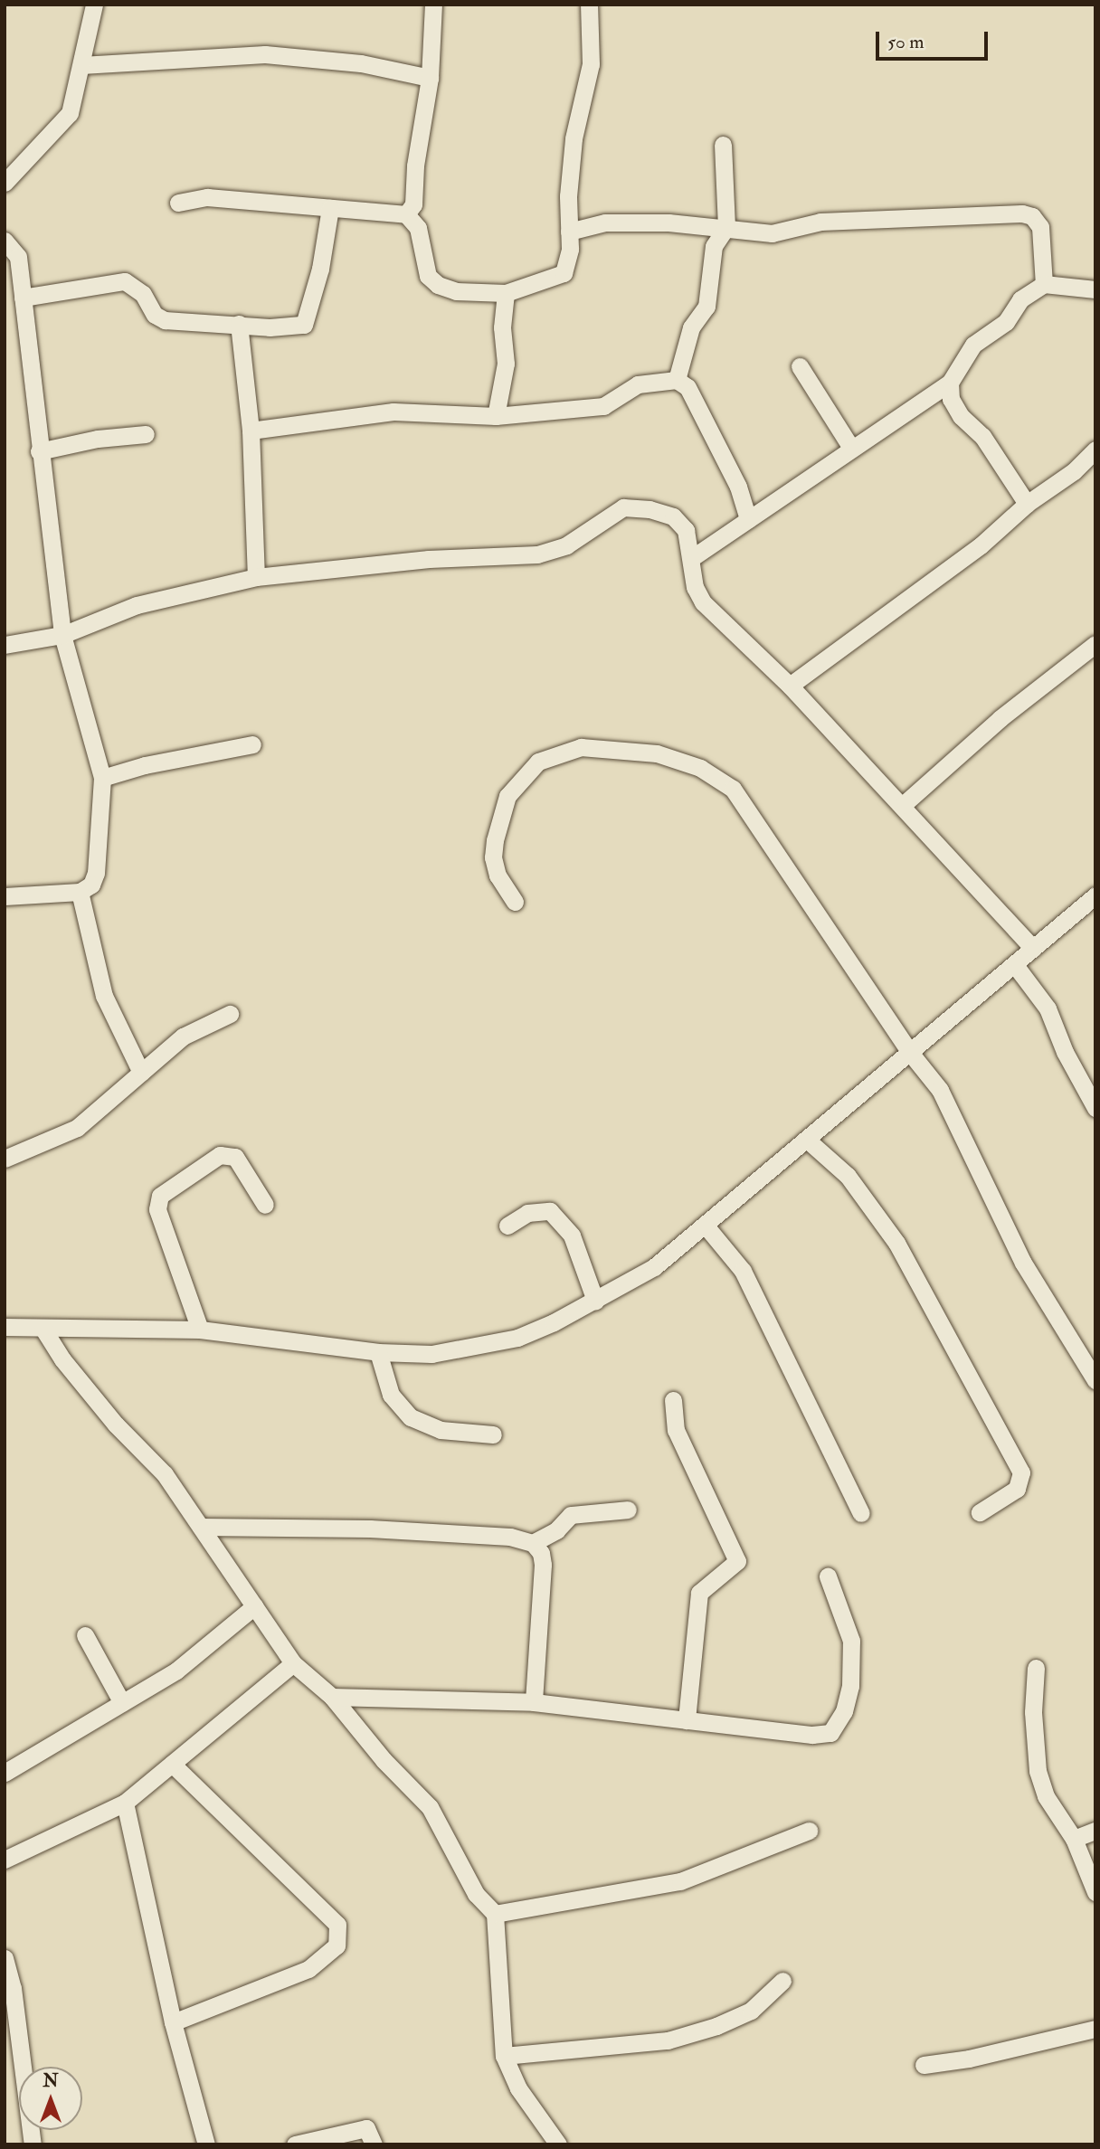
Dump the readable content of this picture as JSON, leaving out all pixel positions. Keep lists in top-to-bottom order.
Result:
{
  "scale_bar": "50 m",
  "north": "top"
}
